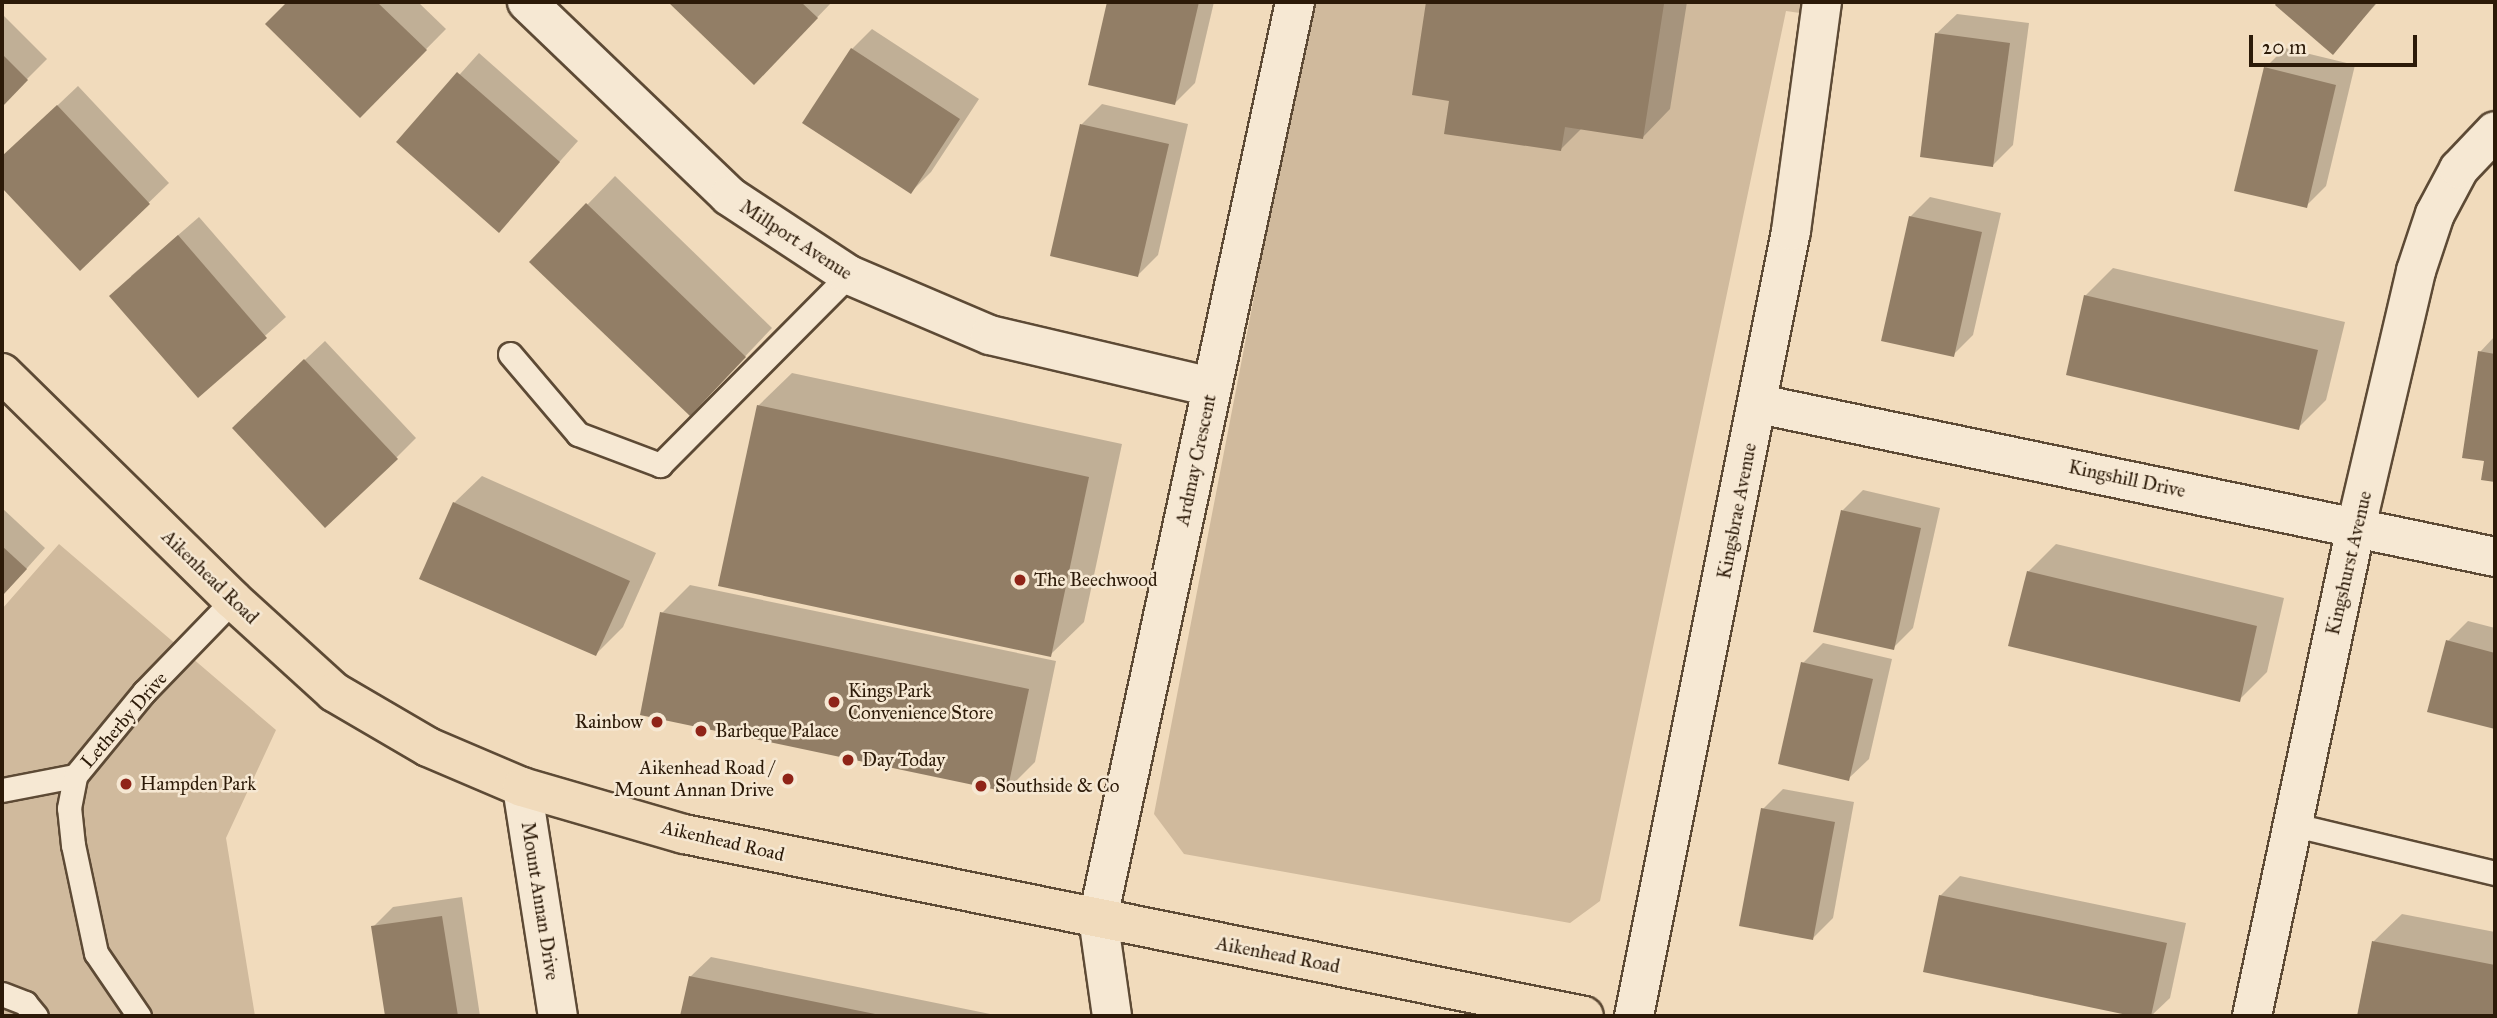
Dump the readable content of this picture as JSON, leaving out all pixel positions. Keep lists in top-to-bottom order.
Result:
{
  "streets": {
    "main road": ["Aikenhead Road"],
    "street": [
      "Millport Avenue",
      "Ardmay Crescent",
      "Kingshill Drive",
      "Kingsbrae Avenue",
      "Kingshurst Avenue",
      "Mount Annan Drive"
    ],
    "lane": ["Letherby Drive"]
  },
  "crossings": [
    ["Millport Avenue", "Ardmay Crescent"],
    ["Ardmay Crescent", "Aikenhead Road"],
    ["Kingshill Drive", "Kingsbrae Avenue"],
    ["Kingshill Drive", "Kingshurst Avenue"],
    ["Aikenhead Road", "Letherby Drive"],
    ["Aikenhead Road", "Mount Annan Drive"]
  ],
  "places": [
    "The Beechwood",
    "Kings Park Convenience Store",
    "Rainbow",
    "Barbeque Palace",
    "Day Today",
    "Aikenhead Road / Mount Annan Drive",
    "Hampden Park",
    "Southside & Co"
  ],
  "scale_bar": "20 m"
}
